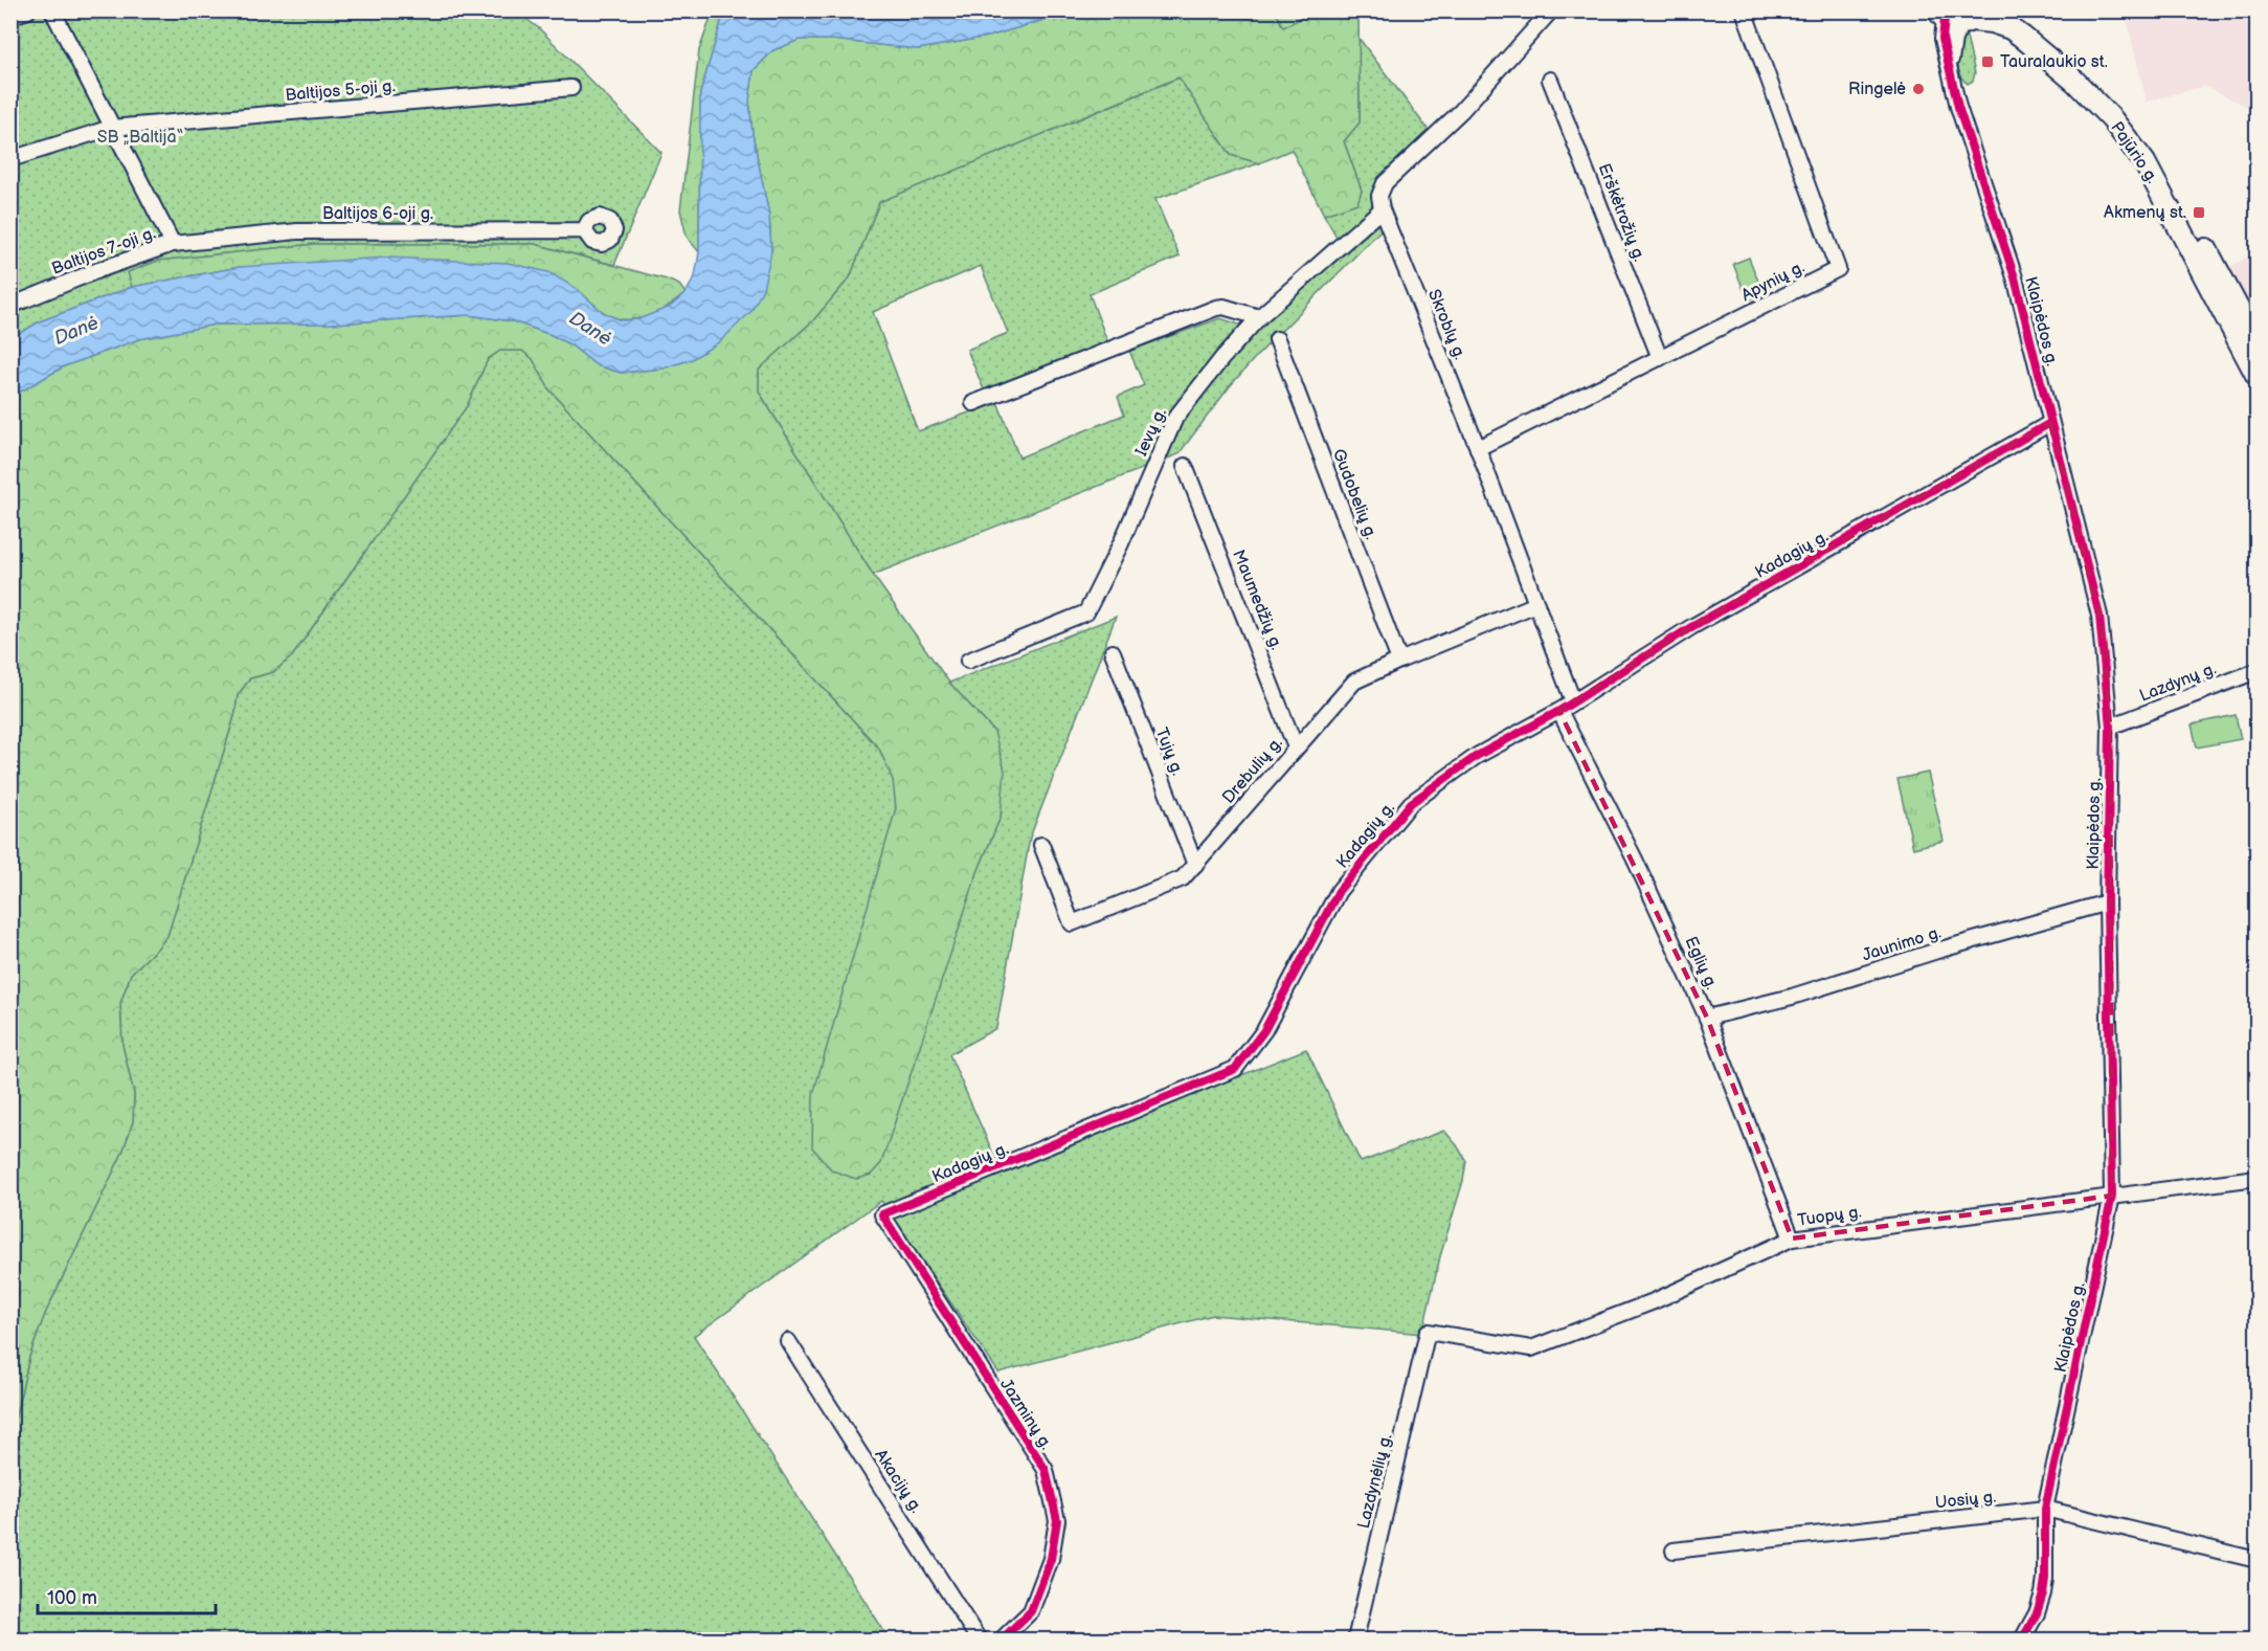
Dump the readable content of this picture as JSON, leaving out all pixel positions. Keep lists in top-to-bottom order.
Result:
{
  "streets": {
    "main road": ["Pajūrio g."],
    "street": [
      "Baltijos 5-oji g.",
      "Erškėtrožių g.",
      "Baltijos 6-oji g.",
      "Baltijos 7-oji g.",
      "Apynių g.",
      "Klaipėdos g.",
      "Skroblų g.",
      "Ievų g.",
      "Gudobelių g.",
      "Kadagių g.",
      "Maumedžių g.",
      "Lazdynų g.",
      "Tujų g.",
      "Drebulių g.",
      "Jaunimo g.",
      "Eglių g.",
      "Tuopų g.",
      "Jazminų g.",
      "Akacijų g.",
      "Lazdynėlių g.",
      "Uosių g."
    ]
  },
  "crossings": [
    ["Pajūrio g.", "Klaipėdos g."],
    ["Erškėtrožių g.", "Apynių g."],
    ["Baltijos 6-oji g.", "Baltijos 7-oji g."],
    ["Apynių g.", "Skroblų g."],
    ["Klaipėdos g.", "Kadagių g."],
    ["Klaipėdos g.", "Lazdynų g."],
    ["Klaipėdos g.", "Jaunimo g."],
    ["Klaipėdos g.", "Tuopų g."],
    ["Klaipėdos g.", "Uosių g."],
    ["Skroblų g.", "Ievų g."],
    ["Skroblų g.", "Kadagių g."],
    ["Skroblų g.", "Drebulių g."],
    ["Gudobelių g.", "Drebulių g."],
    ["Kadagių g.", "Eglių g."],
    ["Kadagių g.", "Jazminų g."],
    ["Maumedžių g.", "Drebulių g."],
    ["Tujų g.", "Drebulių g."],
    ["Jaunimo g.", "Eglių g."],
    ["Eglių g.", "Tuopų g."],
    ["Tuopų g.", "Lazdynėlių g."]
  ],
  "water": ["Danė"],
  "parks": ["SB „Baltija“"],
  "places": {
    "transit": ["Tauralaukio st.", "Akmenų st."],
    "other": ["Ringelė"]
  },
  "scale_bar": "100 m"
}
